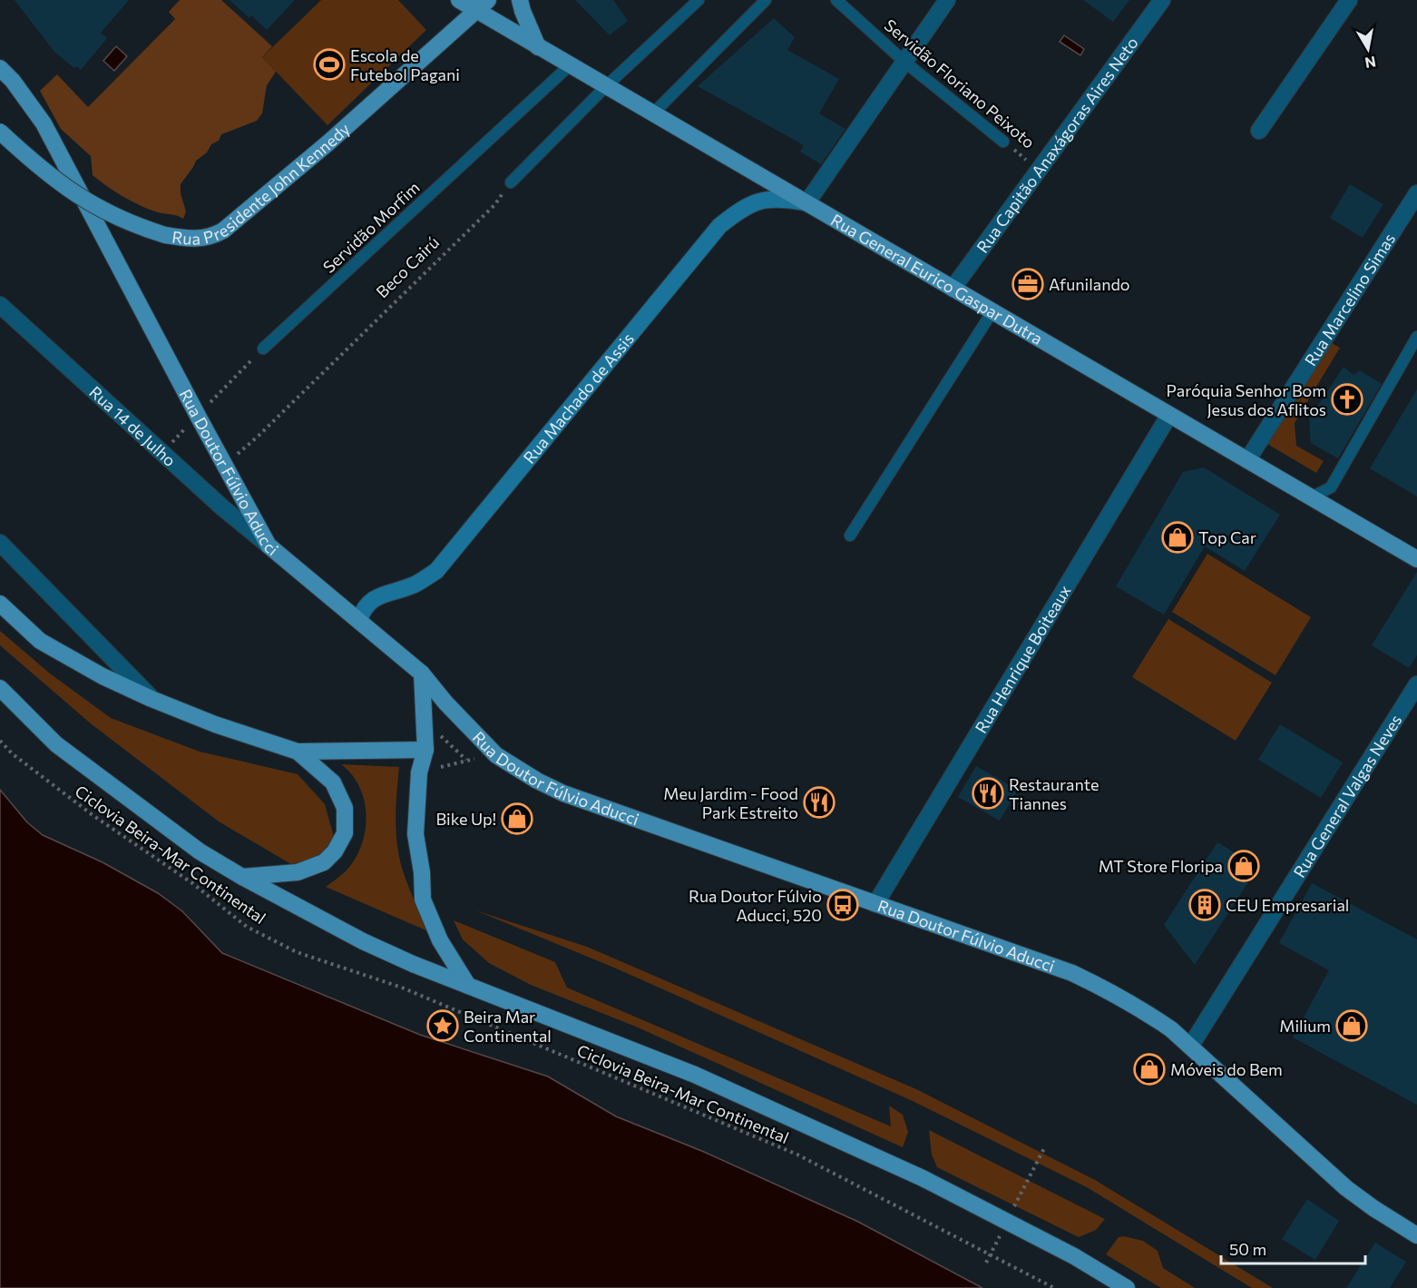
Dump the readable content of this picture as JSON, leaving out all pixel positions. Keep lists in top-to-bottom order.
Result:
{
  "streets": {
    "main road": ["Rua Presidente John Kennedy", "Rua General Eurico Gaspar Dutra", "Rua Doutor Fúlvio Aducci"],
    "street": [
      "Rua Capitão Anaxágoras Aires Neto",
      "Rua Marcelino Simas",
      "Rua Machado de Assis",
      "Rua 14 de Julho",
      "Rua Henrique Boiteaux",
      "Rua General Valgas Neves"
    ],
    "lane": ["Servidão Floriano Peixoto", "Servidão Morfim"],
    "path": ["Beco Cairú", "Ciclovia Beira-Mar Continental"]
  },
  "crossings": [
    ["Servidão Floriano Peixoto", "Rua Capitão Anaxágoras Aires Neto"],
    ["Rua Capitão Anaxágoras Aires Neto", "Rua General Eurico Gaspar Dutra"],
    ["Rua Presidente John Kennedy", "Rua General Eurico Gaspar Dutra"],
    ["Servidão Morfim", "Rua General Eurico Gaspar Dutra"],
    ["Beco Cairú", "Rua Doutor Fúlvio Aducci"],
    ["Rua General Eurico Gaspar Dutra", "Rua Marcelino Simas"],
    ["Rua General Eurico Gaspar Dutra", "Rua Machado de Assis"],
    ["Rua General Eurico Gaspar Dutra", "Rua Henrique Boiteaux"],
    ["Rua Machado de Assis", "Rua Doutor Fúlvio Aducci"],
    ["Rua 14 de Julho", "Rua Doutor Fúlvio Aducci"],
    ["Rua Doutor Fúlvio Aducci", "Rua Henrique Boiteaux"],
    ["Rua Doutor Fúlvio Aducci", "Rua General Valgas Neves"]
  ],
  "places": {
    "sports": ["Escola de Futebol Pagani"],
    "office": ["Afunilando"],
    "church": ["Paróquia Senhor Bom Jesus dos Aflitos"],
    "shop": [
      "Top Car",
      "Bike Up!",
      "MT Store Floripa",
      "Milium",
      "Móveis do Bem"
    ],
    "restaurant": ["Restaurante Tiannes", "Meu Jardim - Food Park Estreito"],
    "bus stop": ["Rua Doutor Fúlvio Aducci, 520"],
    "building": ["CEU Empresarial"],
    "place": ["Beira Mar Continental"]
  },
  "scale_bar": "50 m",
  "north": "bottom"
}
